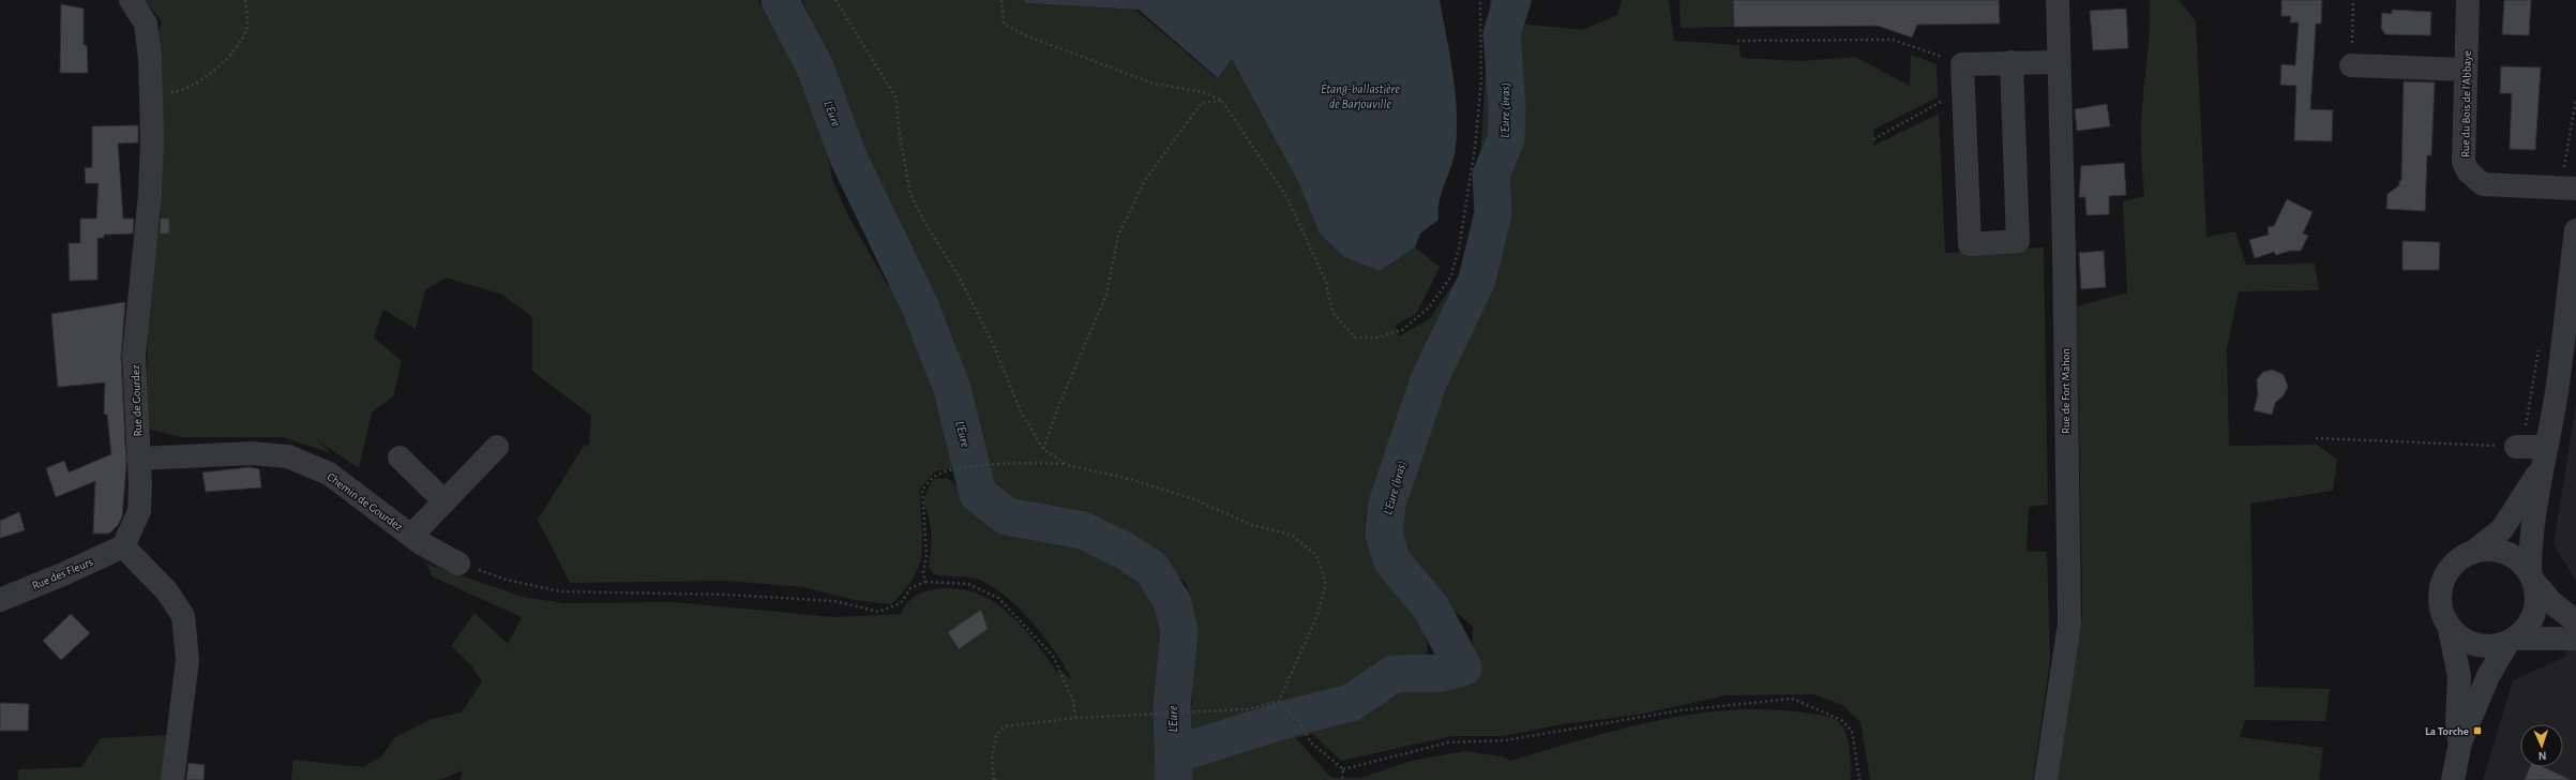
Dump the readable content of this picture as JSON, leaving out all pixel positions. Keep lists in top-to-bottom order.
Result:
{
  "streets": {
    "street": [
      "Rue du Bois de l'Abbaye",
      "Rue de Fort Mahon",
      "Rue de Gourdez",
      "Chemin de Gourdez",
      "Rue des Fleurs"
    ]
  },
  "crossings": [
    ["Rue de Gourdez", "Chemin de Gourdez"],
    ["Rue de Gourdez", "Rue des Fleurs"]
  ],
  "water": ["Étang-ballastière de Barjouville", "L'Eure (bras)", "L'Eure"],
  "places": {
    "transit": ["La Torche"]
  },
  "north": "bottom"
}
